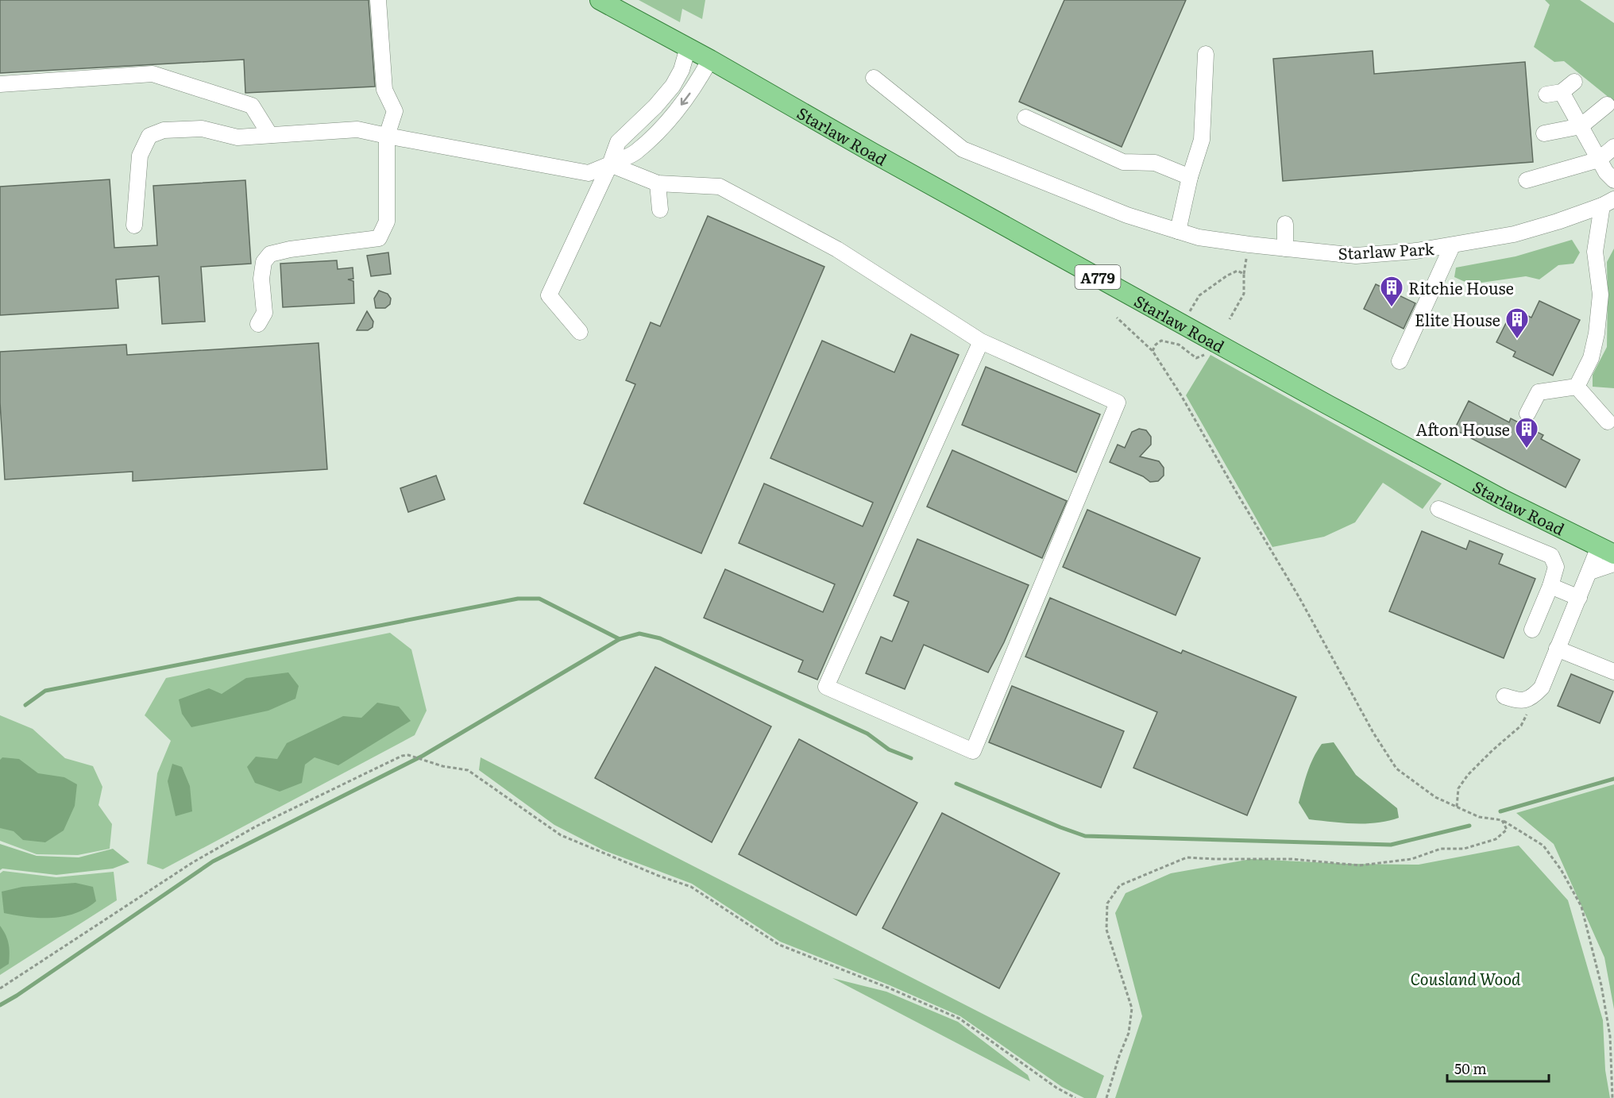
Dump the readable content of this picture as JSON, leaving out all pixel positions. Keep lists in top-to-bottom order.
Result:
{
  "streets": {
    "main road": ["Starlaw Road", "A779"],
    "street": ["Starlaw Park"]
  },
  "parks": ["Cousland Wood"],
  "places": {
    "building": ["Ritchie House", "Elite House", "Afton House"]
  },
  "scale_bar": "50 m"
}
